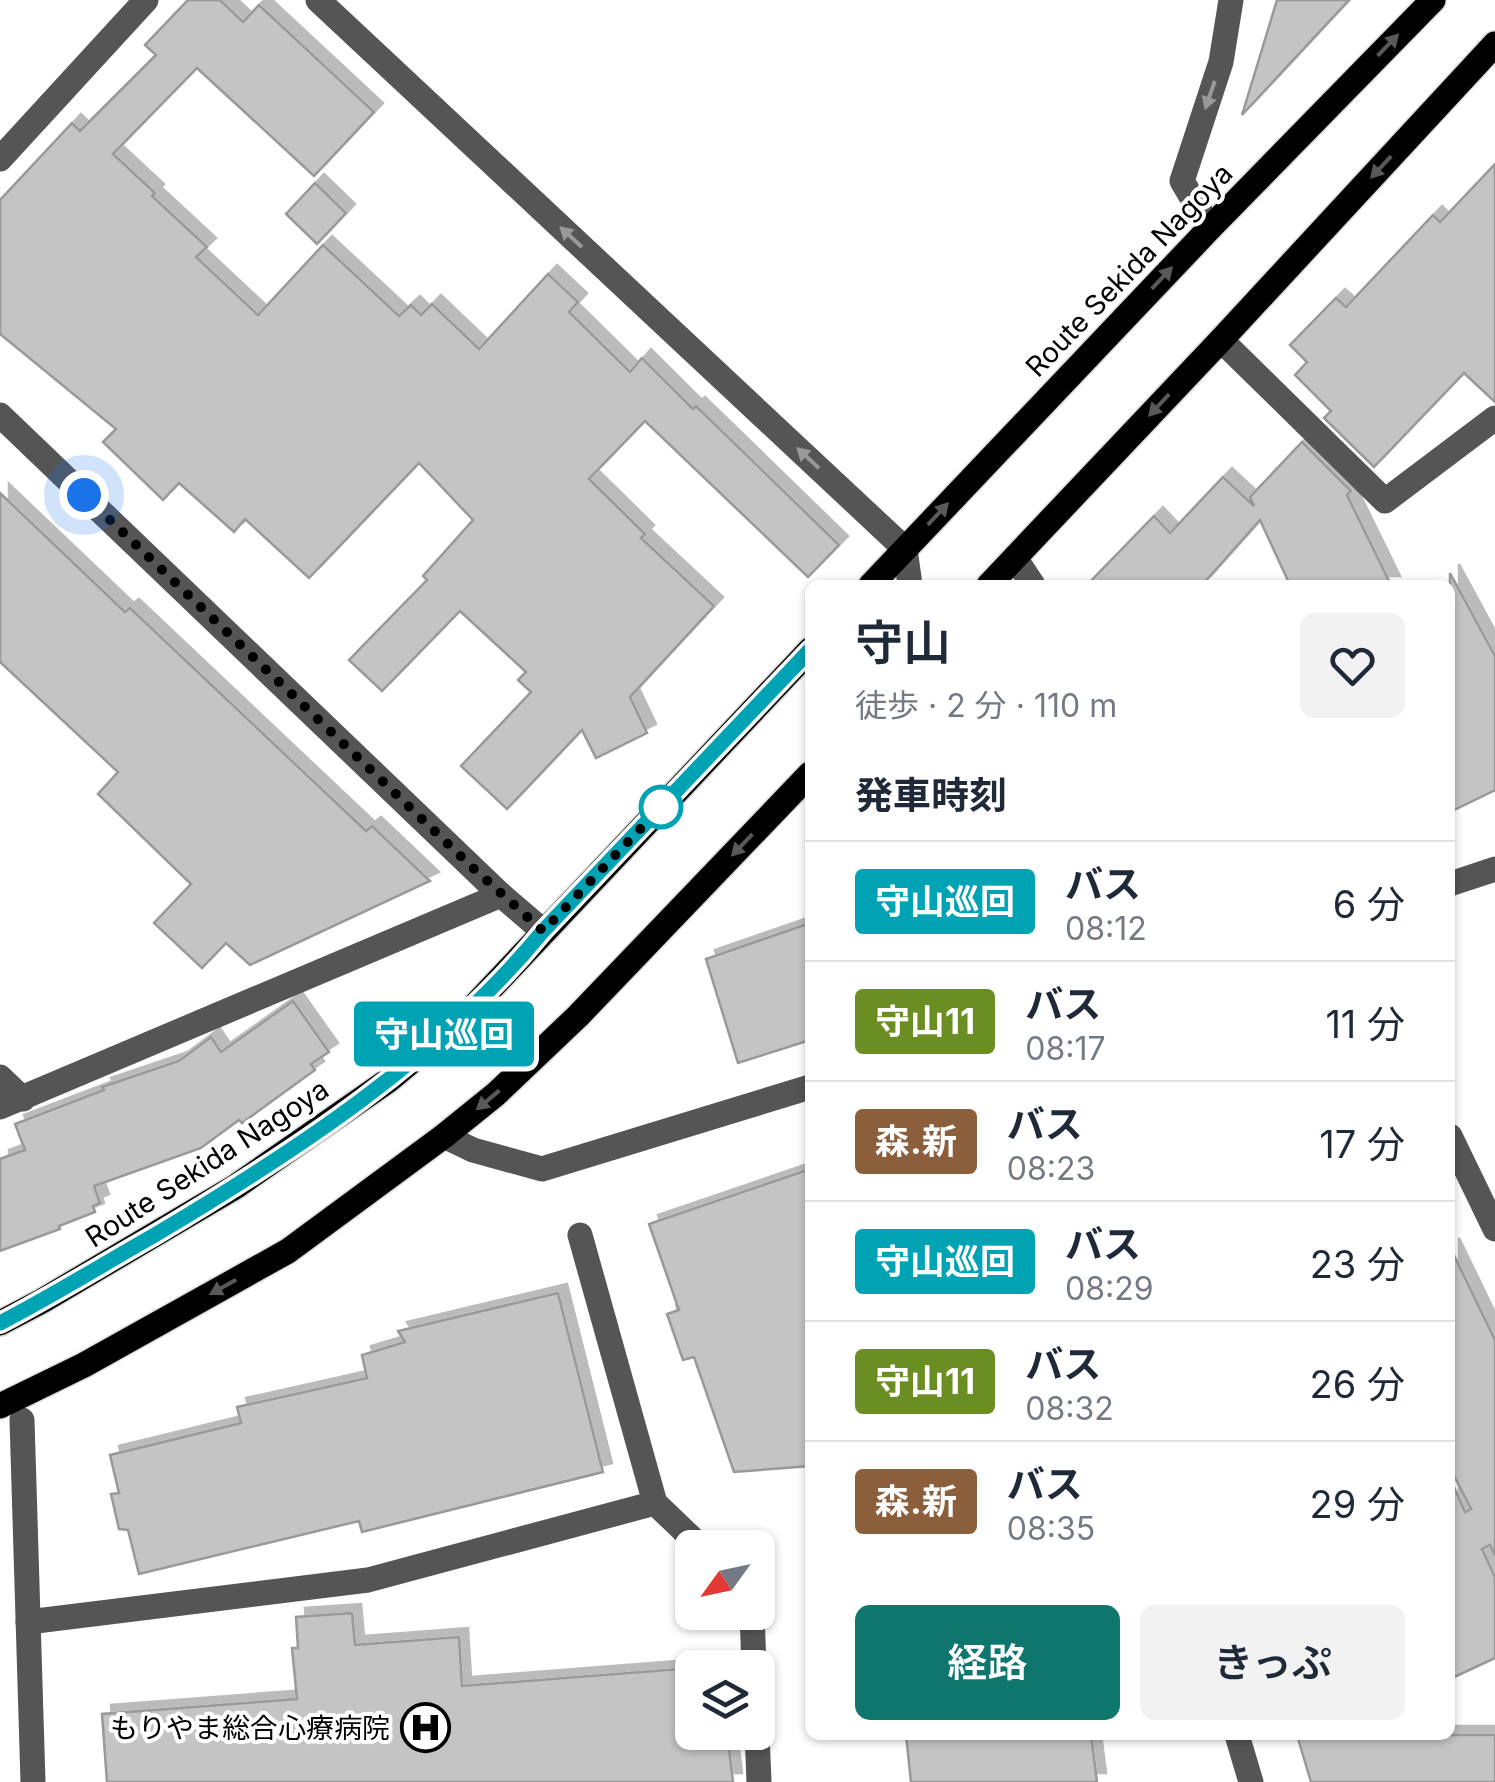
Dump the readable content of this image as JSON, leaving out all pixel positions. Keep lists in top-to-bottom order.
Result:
{
  "streets": {
    "main road": ["Route Sekida Nagoya"]
  },
  "places": {
    "hospital": ["もりやま総合心療病院"]
  },
  "lines": ["bus line 守山巡回"],
  "north": "bottom left",
  "page": {
    "on_map": "守山巡回",
    "heading": [
      ["守山", "徒歩 · 2 分 · 110 m"],
      "発車時刻"
    ],
    "list": [
      {
        "mark": "守山巡回",
        "name": "バス",
        "note": "08:12",
        "value": "6 分"
      },
      {
        "mark": "守山11",
        "name": "バス",
        "note": "08:17",
        "value": "11 分"
      },
      {
        "mark": "森.新",
        "name": "バス",
        "note": "08:23",
        "value": "17 分"
      },
      {
        "mark": "守山巡回",
        "name": "バス",
        "note": "08:29",
        "value": "23 分"
      },
      {
        "mark": "守山11",
        "name": "バス",
        "note": "08:32",
        "value": "26 分"
      },
      {
        "mark": "森.新",
        "name": "バス",
        "note": "08:35",
        "value": "29 分"
      }
    ],
    "buttons": ["経路", "きっぷ"]
  }
}
